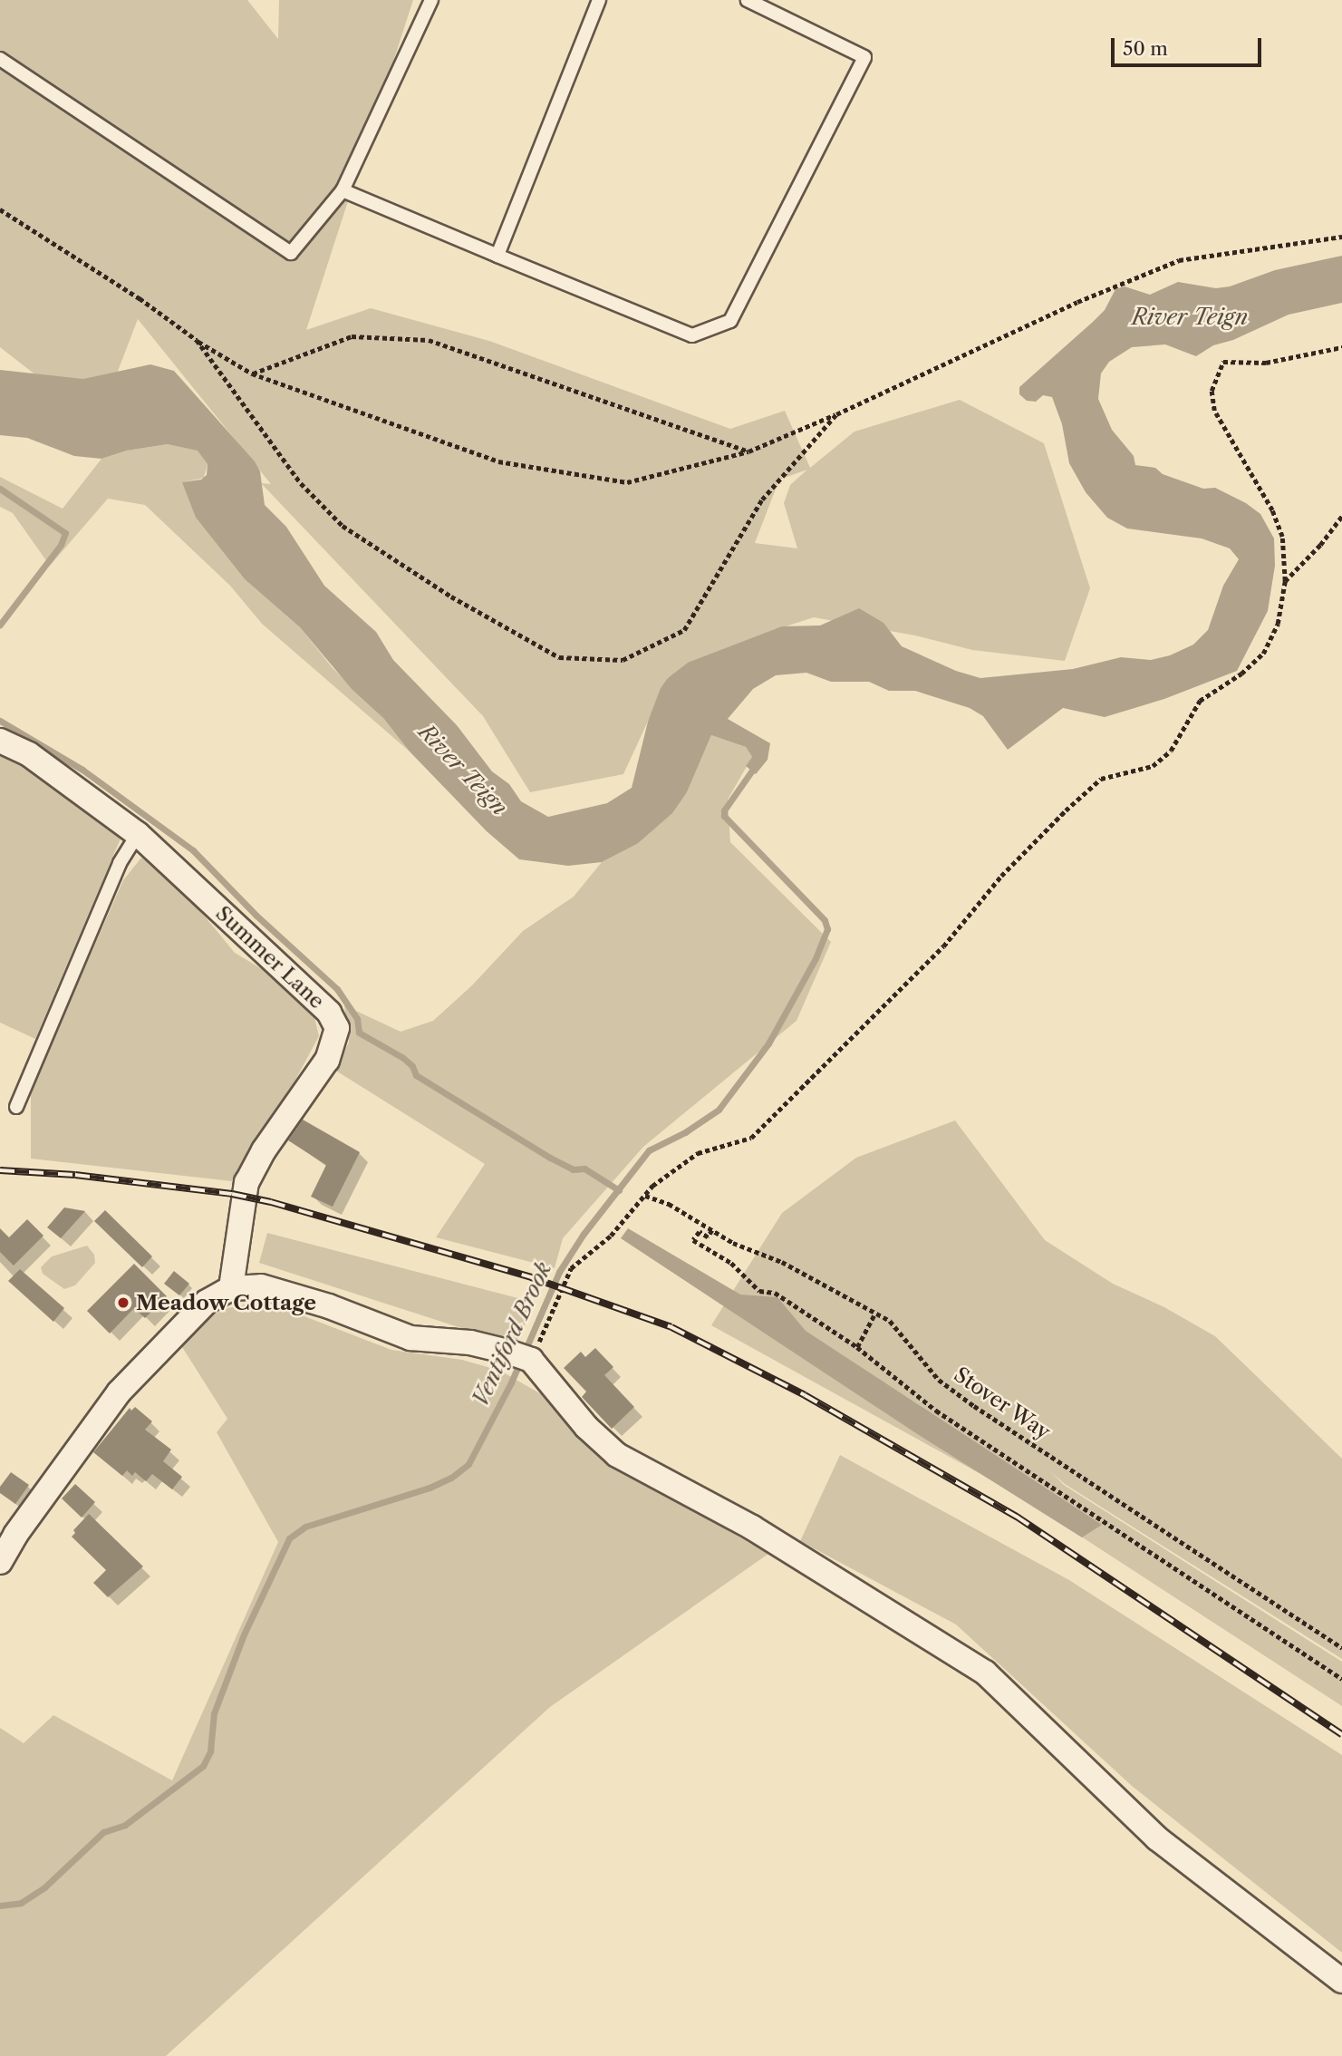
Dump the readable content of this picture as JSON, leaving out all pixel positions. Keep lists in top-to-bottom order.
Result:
{
  "streets": {
    "street": ["Summer Lane"],
    "path": ["Stover Way"]
  },
  "water": ["River Teign", "Ventiford Brook"],
  "places": ["Meadow Cottage"],
  "scale_bar": "50 m"
}
